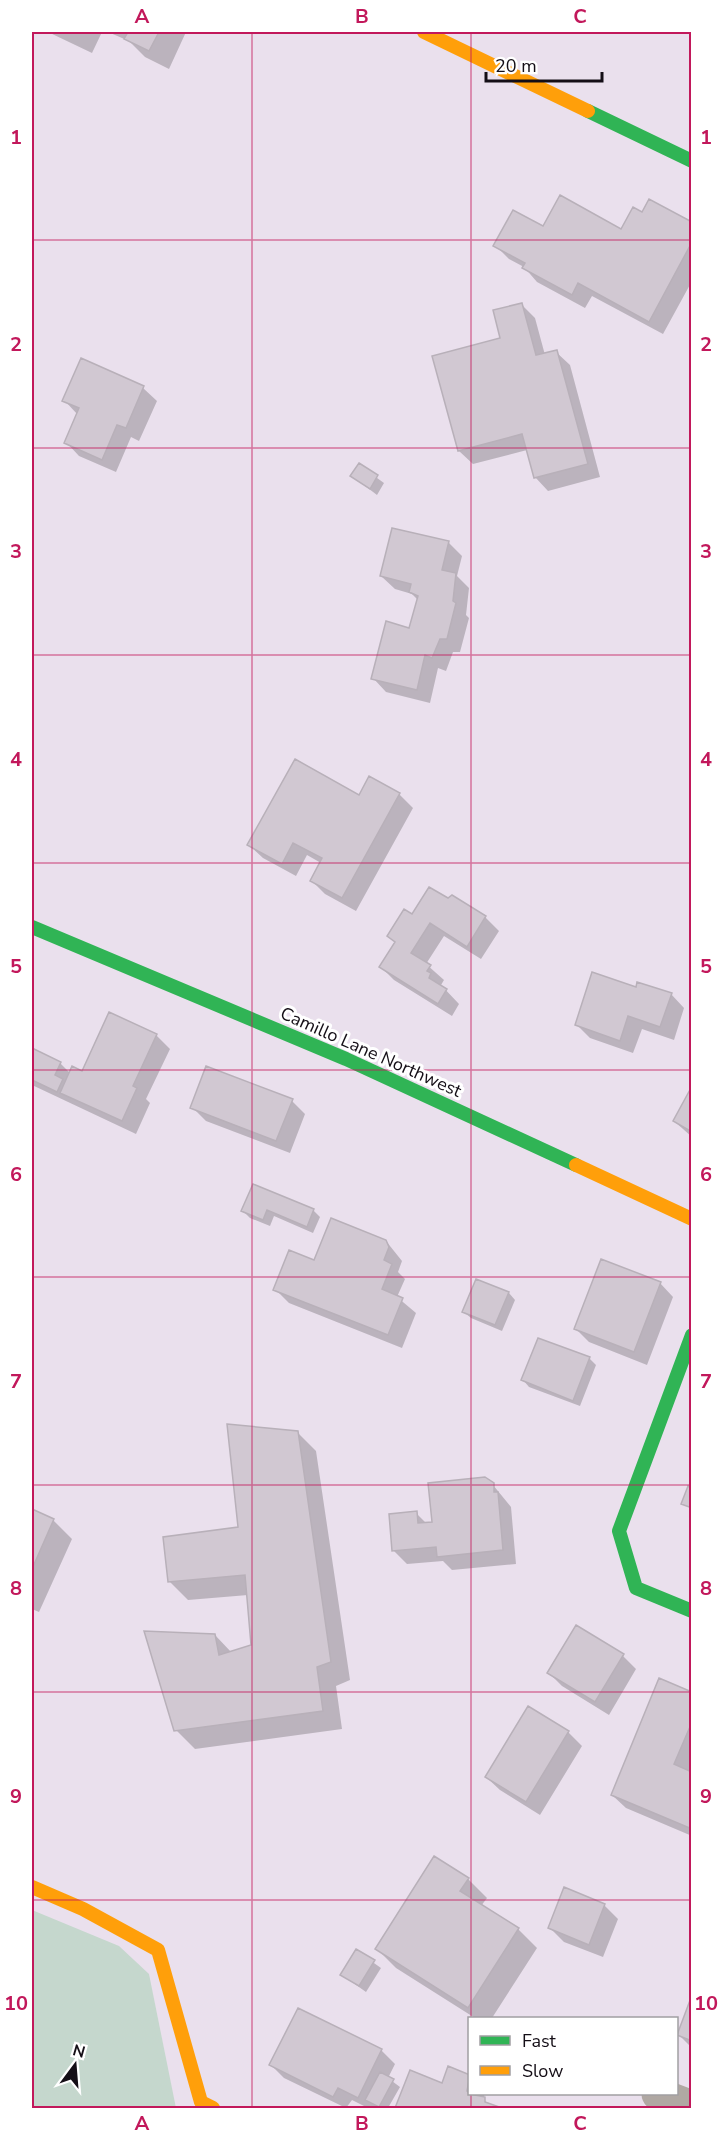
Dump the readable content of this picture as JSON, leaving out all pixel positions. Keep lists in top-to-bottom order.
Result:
{
  "streets": {
    "street": ["Camillo Lane Northwest"]
  },
  "legend": ["Fast", "Slow"],
  "scale_bar": "20 m",
  "north": "top",
  "grid": {
    "columns": ["A", "B", "C"],
    "rows": [
      "1",
      "2",
      "3",
      "4",
      "5",
      "6",
      "7",
      "8",
      "9",
      "10"
    ]
  }
}
